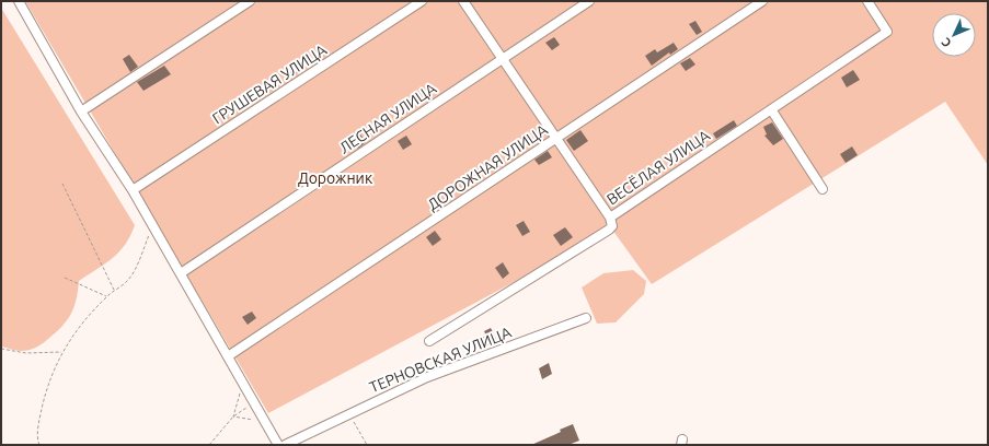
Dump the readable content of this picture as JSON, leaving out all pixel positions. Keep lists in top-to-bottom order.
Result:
{
  "streets": {
    "street": [
      "ГРУШЕВАЯ УЛИЦА",
      "ЛЕСНАЯ УЛИЦА",
      "ДОРОЖНАЯ УЛИЦА",
      "ВЕСЁЛАЯ УЛИЦА",
      "ТЕРНОВСКАЯ УЛИЦА"
    ]
  },
  "parks": ["Дорожник"],
  "north": "bottom left"
}
